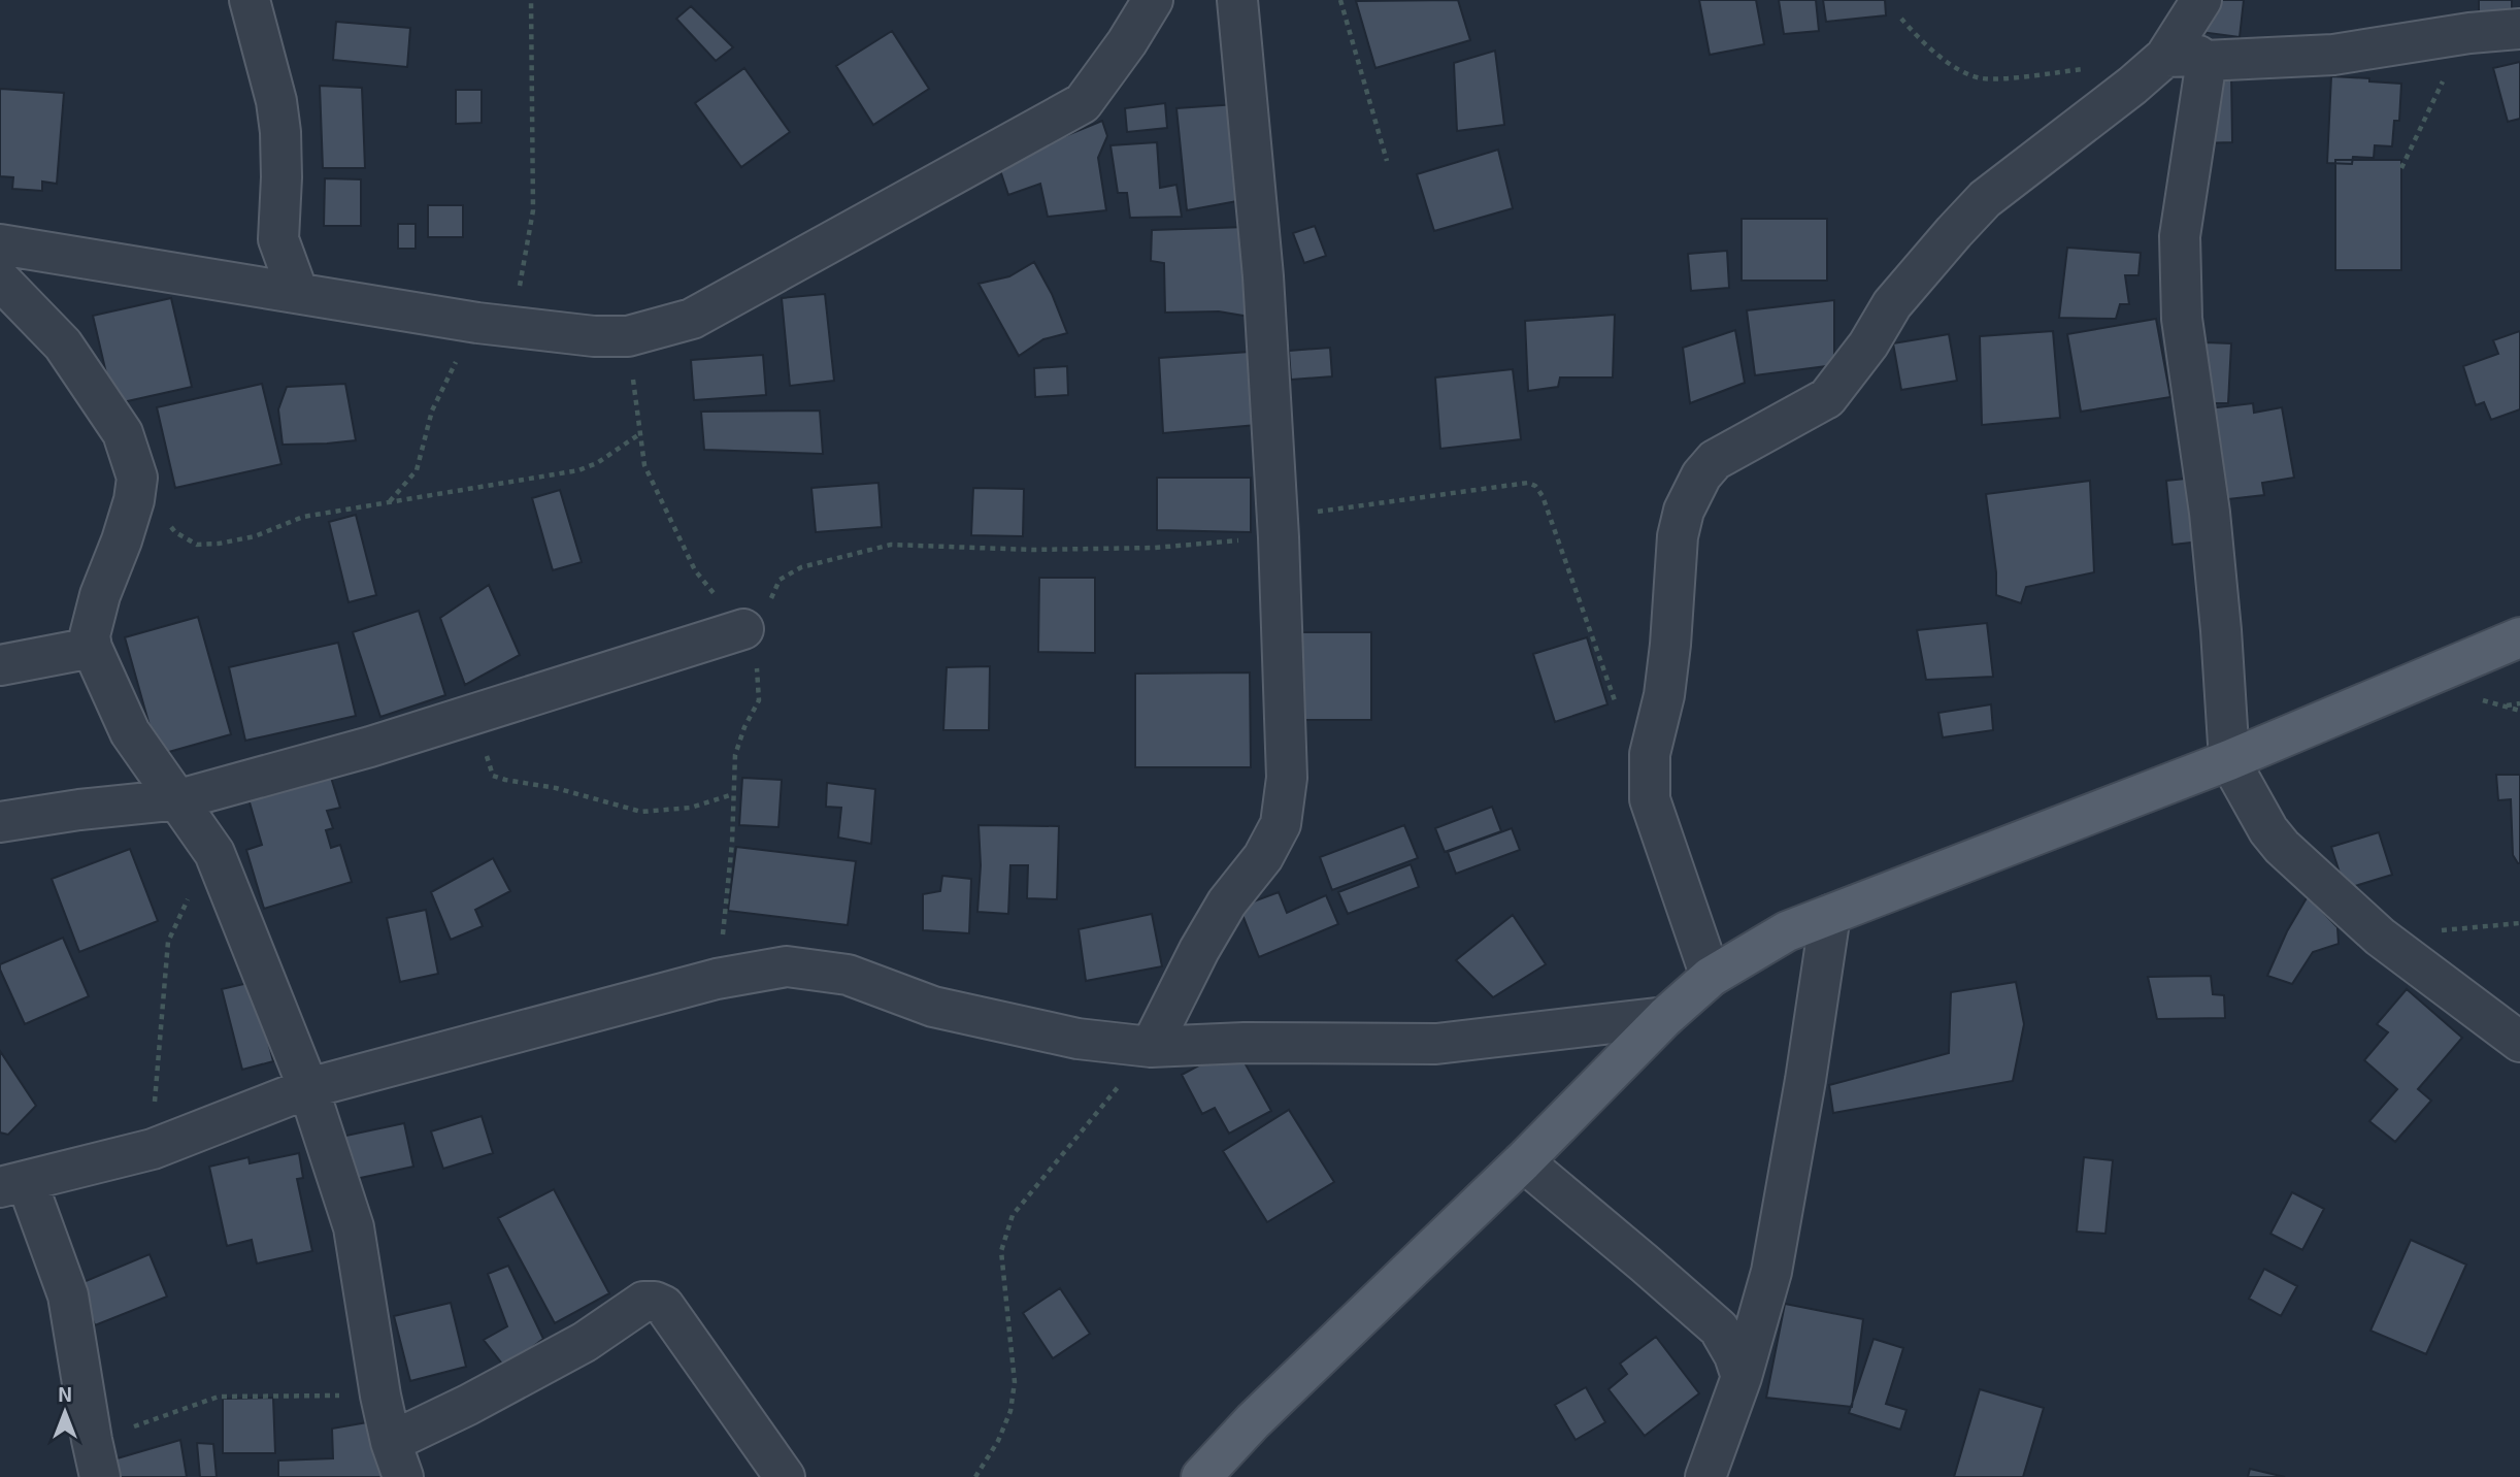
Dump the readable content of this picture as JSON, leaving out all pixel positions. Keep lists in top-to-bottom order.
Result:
{
  "north": "top"
}
